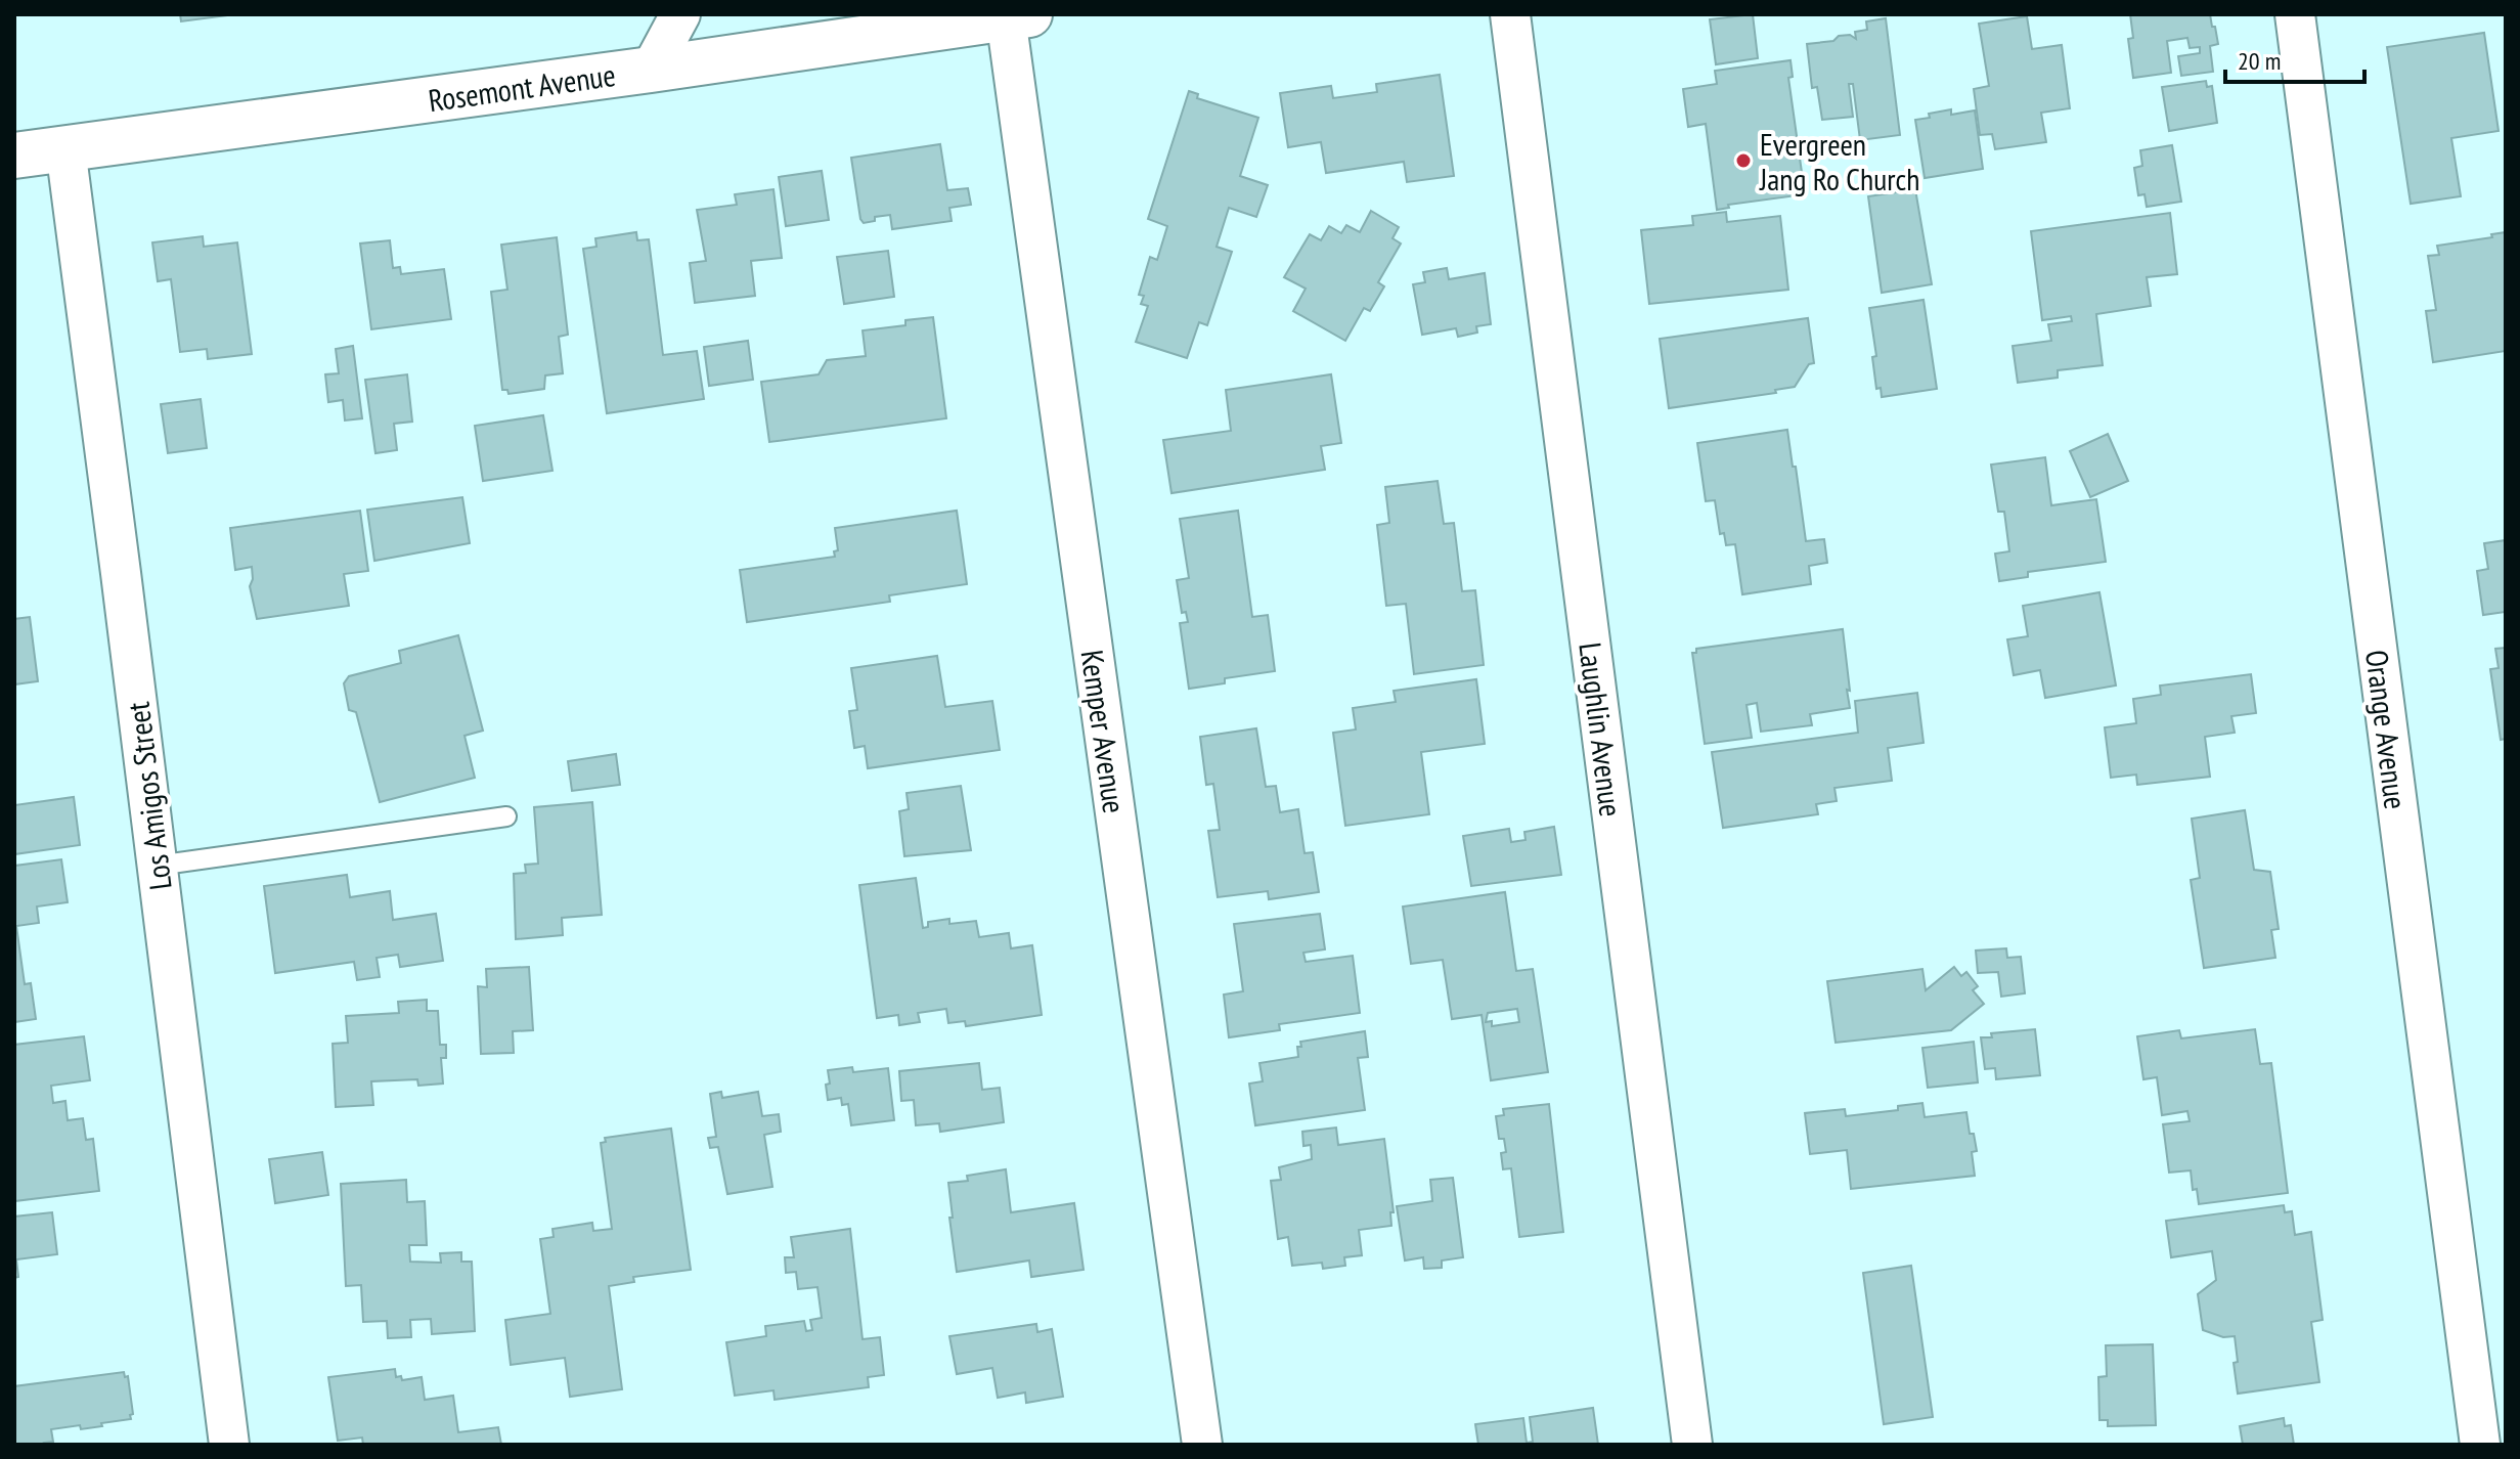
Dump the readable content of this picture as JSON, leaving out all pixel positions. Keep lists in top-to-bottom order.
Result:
{
  "streets": {
    "street": [
      "Rosemont Avenue",
      "Laughlin Avenue",
      "Orange Avenue",
      "Kemper Avenue",
      "Los Amigos Street"
    ]
  },
  "crossings": [
    ["Rosemont Avenue", "Kemper Avenue"],
    ["Rosemont Avenue", "Los Amigos Street"]
  ],
  "places": ["Evergreen Jang Ro Church"],
  "scale_bar": "20 m"
}
